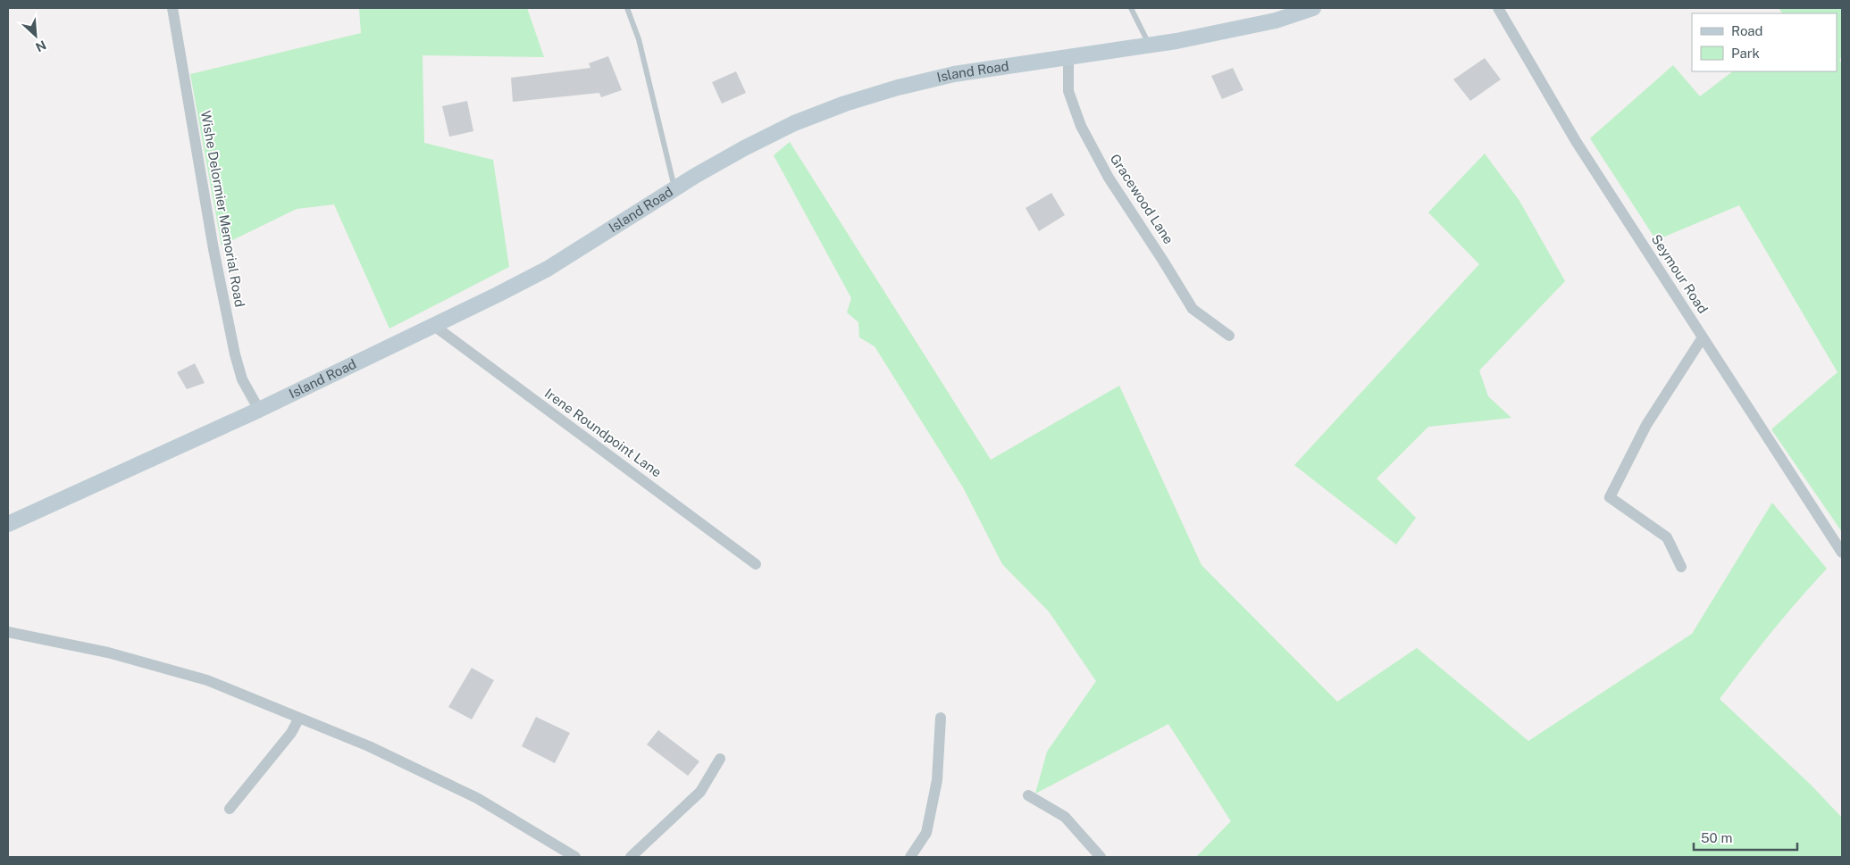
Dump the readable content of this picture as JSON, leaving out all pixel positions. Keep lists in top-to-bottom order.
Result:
{
  "streets": {
    "street": [
      "Island Road",
      "Gracewood Lane",
      "Wishe Delormier Memorial Road",
      "Seymour Road",
      "Irene Roundpoint Lane"
    ]
  },
  "crossings": [
    ["Island Road", "Gracewood Lane"],
    ["Island Road", "Wishe Delormier Memorial Road"],
    ["Island Road", "Irene Roundpoint Lane"]
  ],
  "legend": ["Road", "Park"],
  "scale_bar": "50 m",
  "north": "bottom right"
}
